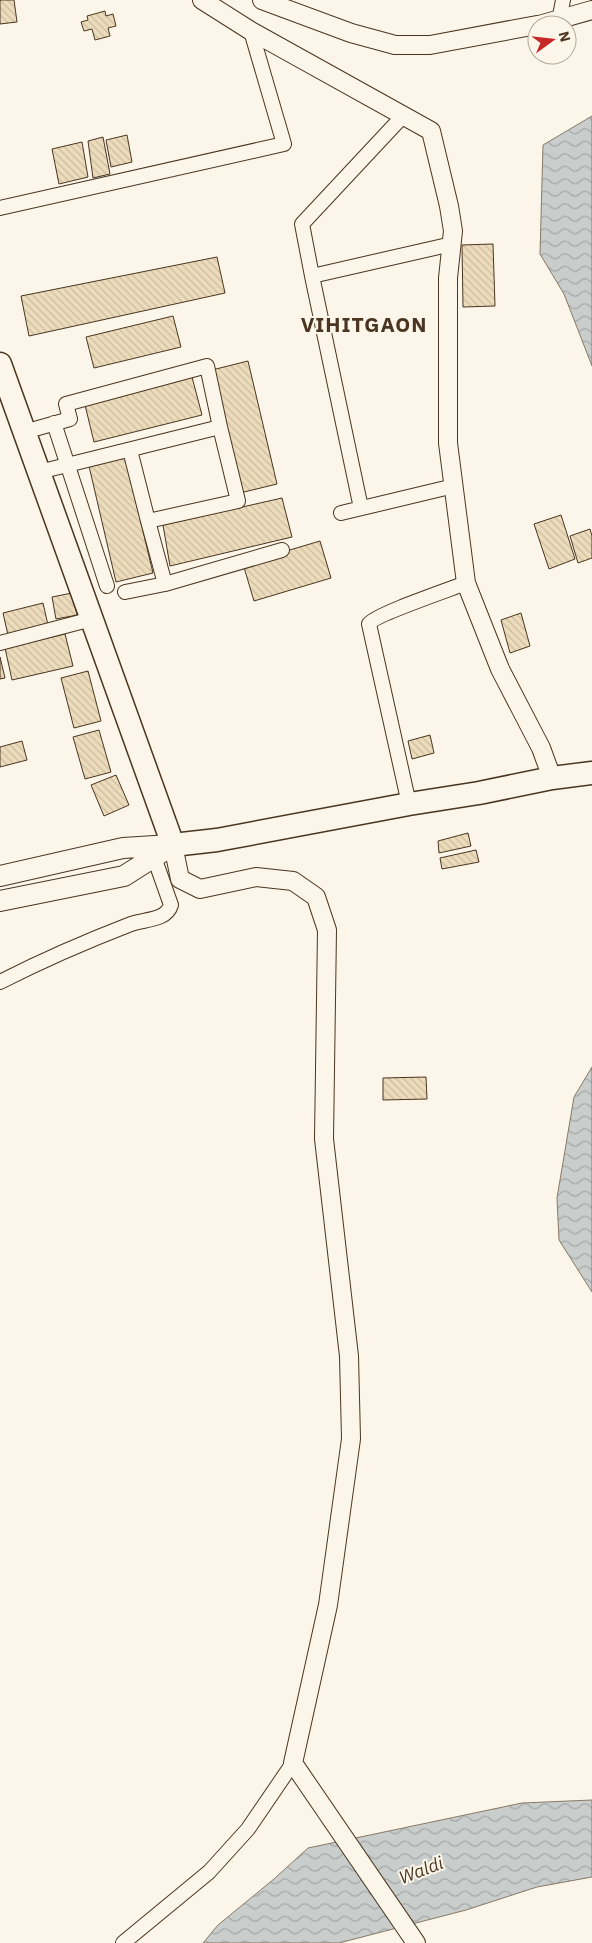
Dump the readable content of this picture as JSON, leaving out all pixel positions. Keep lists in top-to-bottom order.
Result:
{
  "districts": ["VIHITGAON"],
  "water": ["Waldi"],
  "north": "right"
}
